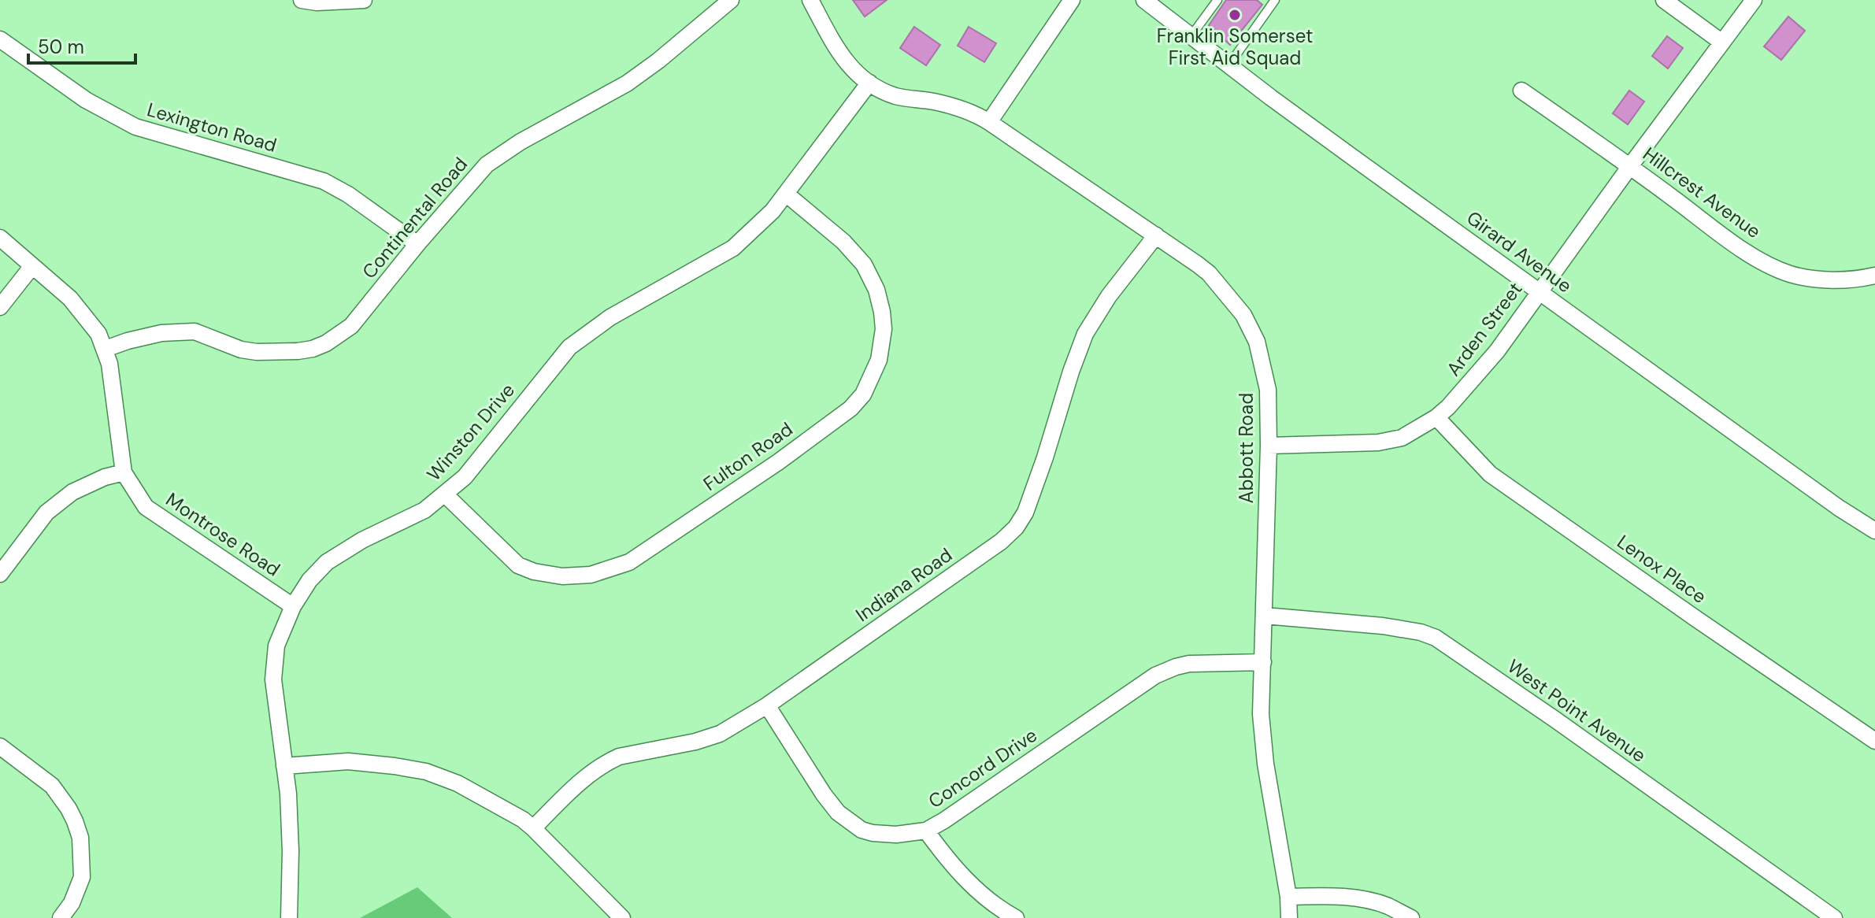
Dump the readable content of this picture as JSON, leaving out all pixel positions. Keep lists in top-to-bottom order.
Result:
{
  "streets": {
    "street": [
      "Lexington Road",
      "Hillcrest Avenue",
      "Continental Road",
      "Girard Avenue",
      "Arden Street",
      "Winston Drive",
      "Abbott Road",
      "Fulton Road",
      "Montrose Road",
      "Lenox Place",
      "Indiana Road",
      "West Point Avenue",
      "Concord Drive"
    ]
  },
  "crossings": [
    ["Lexington Road", "Continental Road"],
    ["Hillcrest Avenue", "Arden Street"],
    ["Continental Road", "Montrose Road"],
    ["Girard Avenue", "Arden Street"],
    ["Arden Street", "Abbott Road"],
    ["Arden Street", "Lenox Place"],
    ["Winston Drive", "Abbott Road"],
    ["Winston Drive", "Fulton Road"],
    ["Winston Drive", "Montrose Road"],
    ["Abbott Road", "Indiana Road"],
    ["Abbott Road", "West Point Avenue"],
    ["Abbott Road", "Concord Drive"],
    ["Indiana Road", "Concord Drive"]
  ],
  "places": ["Franklin Somerset First Aid Squad"],
  "scale_bar": "50 m"
}
